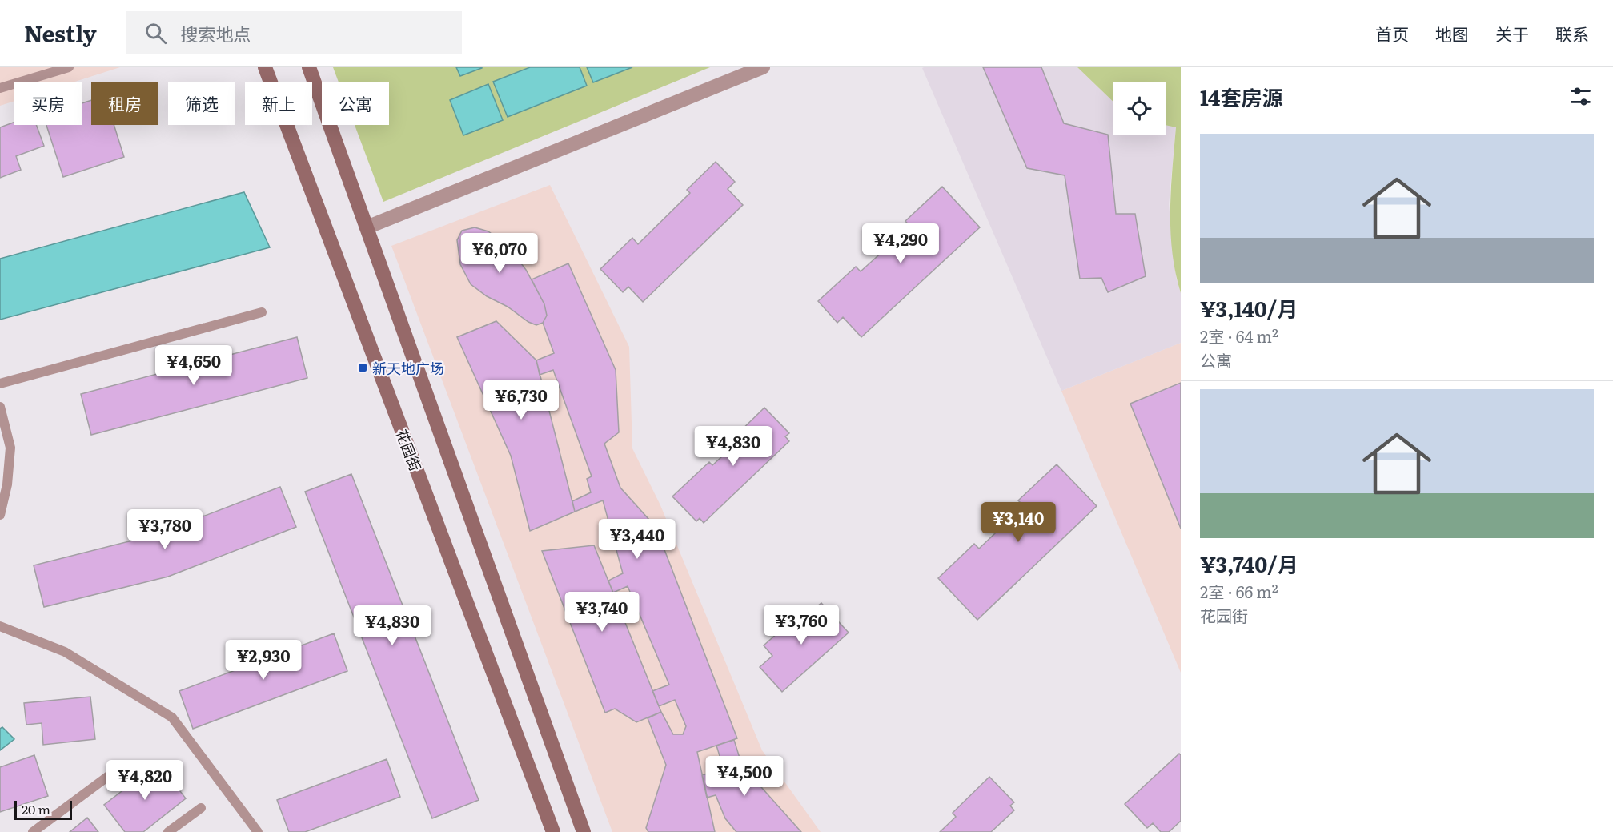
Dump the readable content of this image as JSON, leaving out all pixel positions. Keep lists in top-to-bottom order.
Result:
{
  "streets": {
    "main road": ["花园街"]
  },
  "places": {
    "transit": ["新天地广场"]
  },
  "scale_bar": "20 m",
  "page": {
    "header": "Nestly",
    "search": "搜索地点",
    "nav": [
      "首页",
      "地图",
      "关于",
      "联系"
    ],
    "heading": "14套房源",
    "chip": [
      "买房",
      "租房",
      "筛选",
      "新上",
      "公寓"
    ],
    "list": [
      {
        "name": "¥3,140/月",
        "note": "2室 · 64 m² · 公寓"
      },
      {
        "name": "¥3,740/月",
        "note": "2室 · 66 m² · 花园街"
      }
    ],
    "price": [
      "¥4,290",
      "¥6,070",
      "¥4,650",
      "¥6,730",
      "¥4,830",
      "¥3,140",
      "¥3,780",
      "¥3,440",
      "¥3,740",
      "¥3,760",
      "¥4,830",
      "¥2,930",
      "¥4,500",
      "¥4,820"
    ],
    "scale": "20 m"
  }
}
